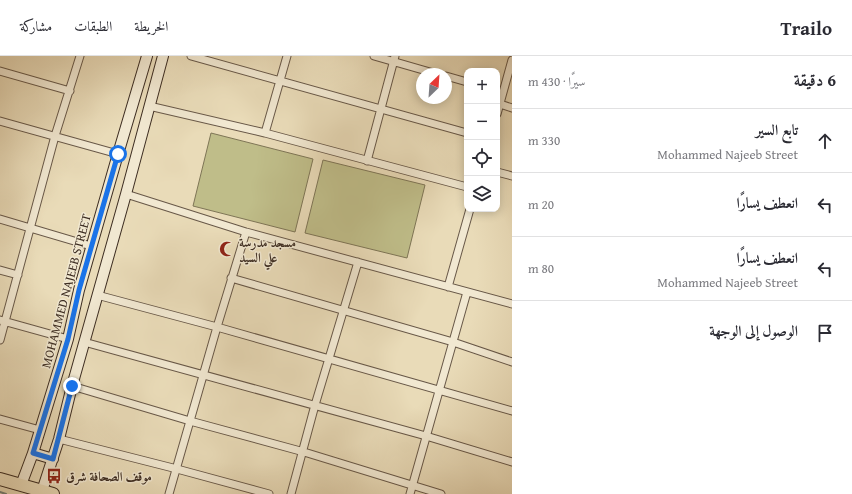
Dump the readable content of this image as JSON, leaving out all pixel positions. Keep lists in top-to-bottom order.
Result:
{
  "streets": {
    "main road": ["MOHAMMED NAJEEB STREET"]
  },
  "places": {
    "mosque": ["مسجد مدرسة علي السيد"],
    "bus stop": ["موقف الصحافة شرق"]
  },
  "north": "top right",
  "page": {
    "header": "Trailo",
    "nav": ["الخريطة", "الطبقات", "مشاركة"],
    "heading": ["6 دقيقة", "سيرًا · 430 m"],
    "map_buttons": ["+", "−"],
    "list": [
      ["تابع السير", "Mohammed Najeeb Street", "330 m"],
      ["انعطف يسارًا", "20 m"],
      ["انعطف يسارًا", "Mohammed Najeeb Street", "80 m"],
      "الوصول إلى الوجهة"
    ]
  }
}
